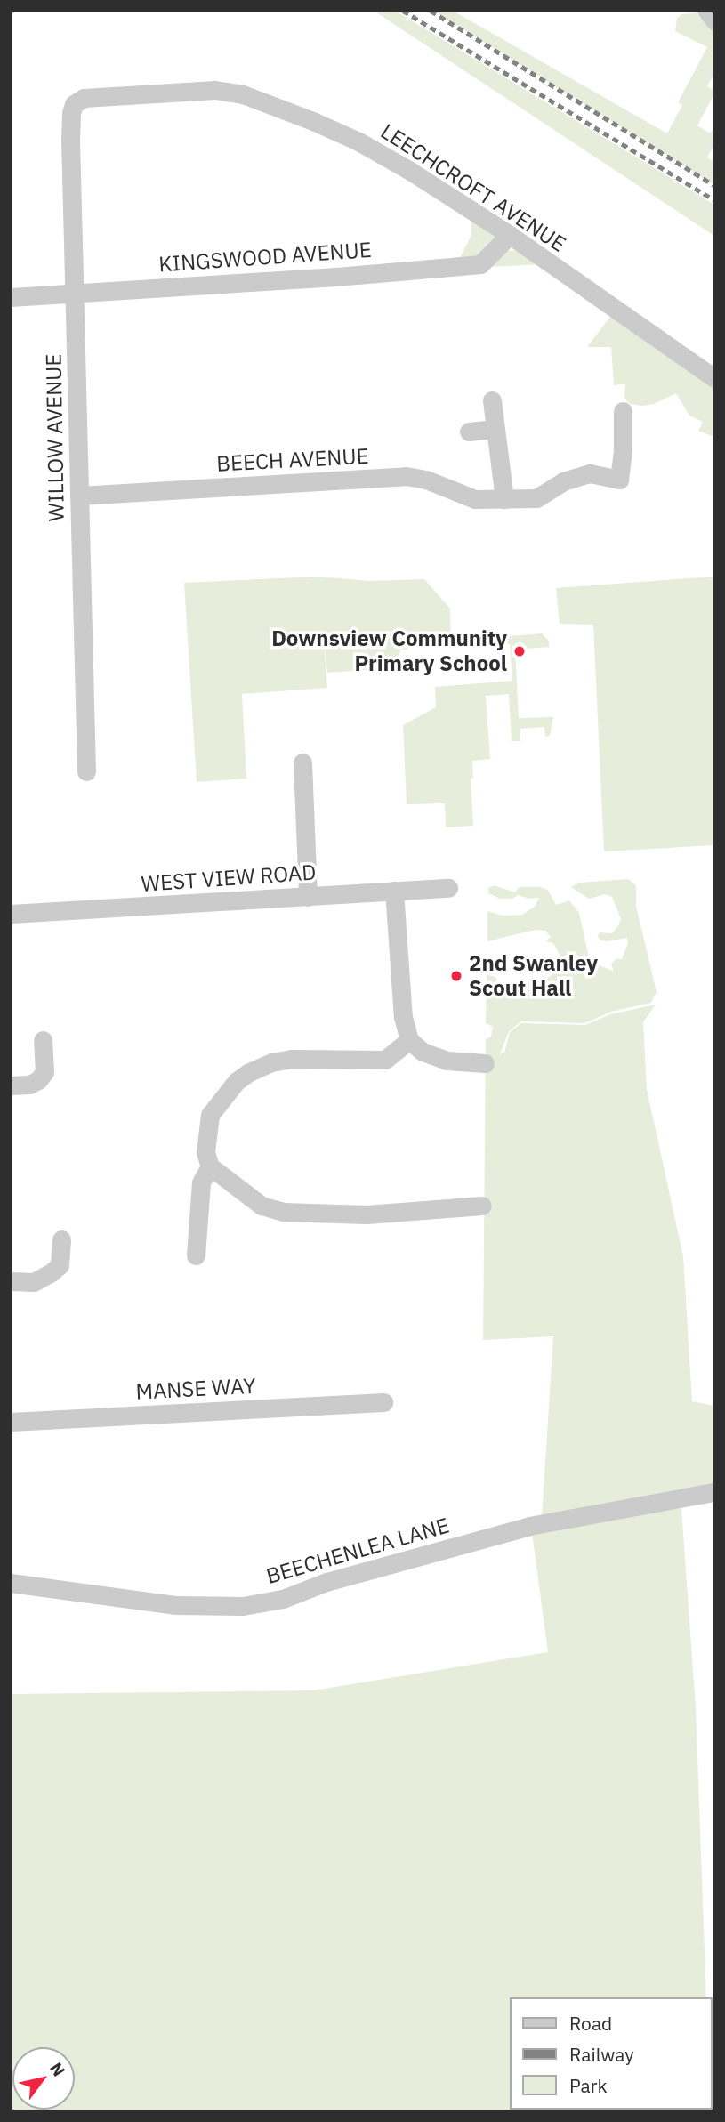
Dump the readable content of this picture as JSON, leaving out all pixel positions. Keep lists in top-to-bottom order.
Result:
{
  "streets": {
    "street": [
      "LEECHCROFT AVENUE",
      "KINGSWOOD AVENUE",
      "WILLOW AVENUE",
      "BEECH AVENUE",
      "WEST VIEW ROAD",
      "MANSE WAY",
      "BEECHENLEA LANE"
    ]
  },
  "crossings": [
    ["LEECHCROFT AVENUE", "KINGSWOOD AVENUE"],
    ["LEECHCROFT AVENUE", "WILLOW AVENUE"],
    ["KINGSWOOD AVENUE", "WILLOW AVENUE"],
    ["WILLOW AVENUE", "BEECH AVENUE"]
  ],
  "places": ["Downsview Community Primary School", "2nd Swanley Scout Hall"],
  "legend": ["Road", "Railway", "Park"],
  "north": "top right"
}
